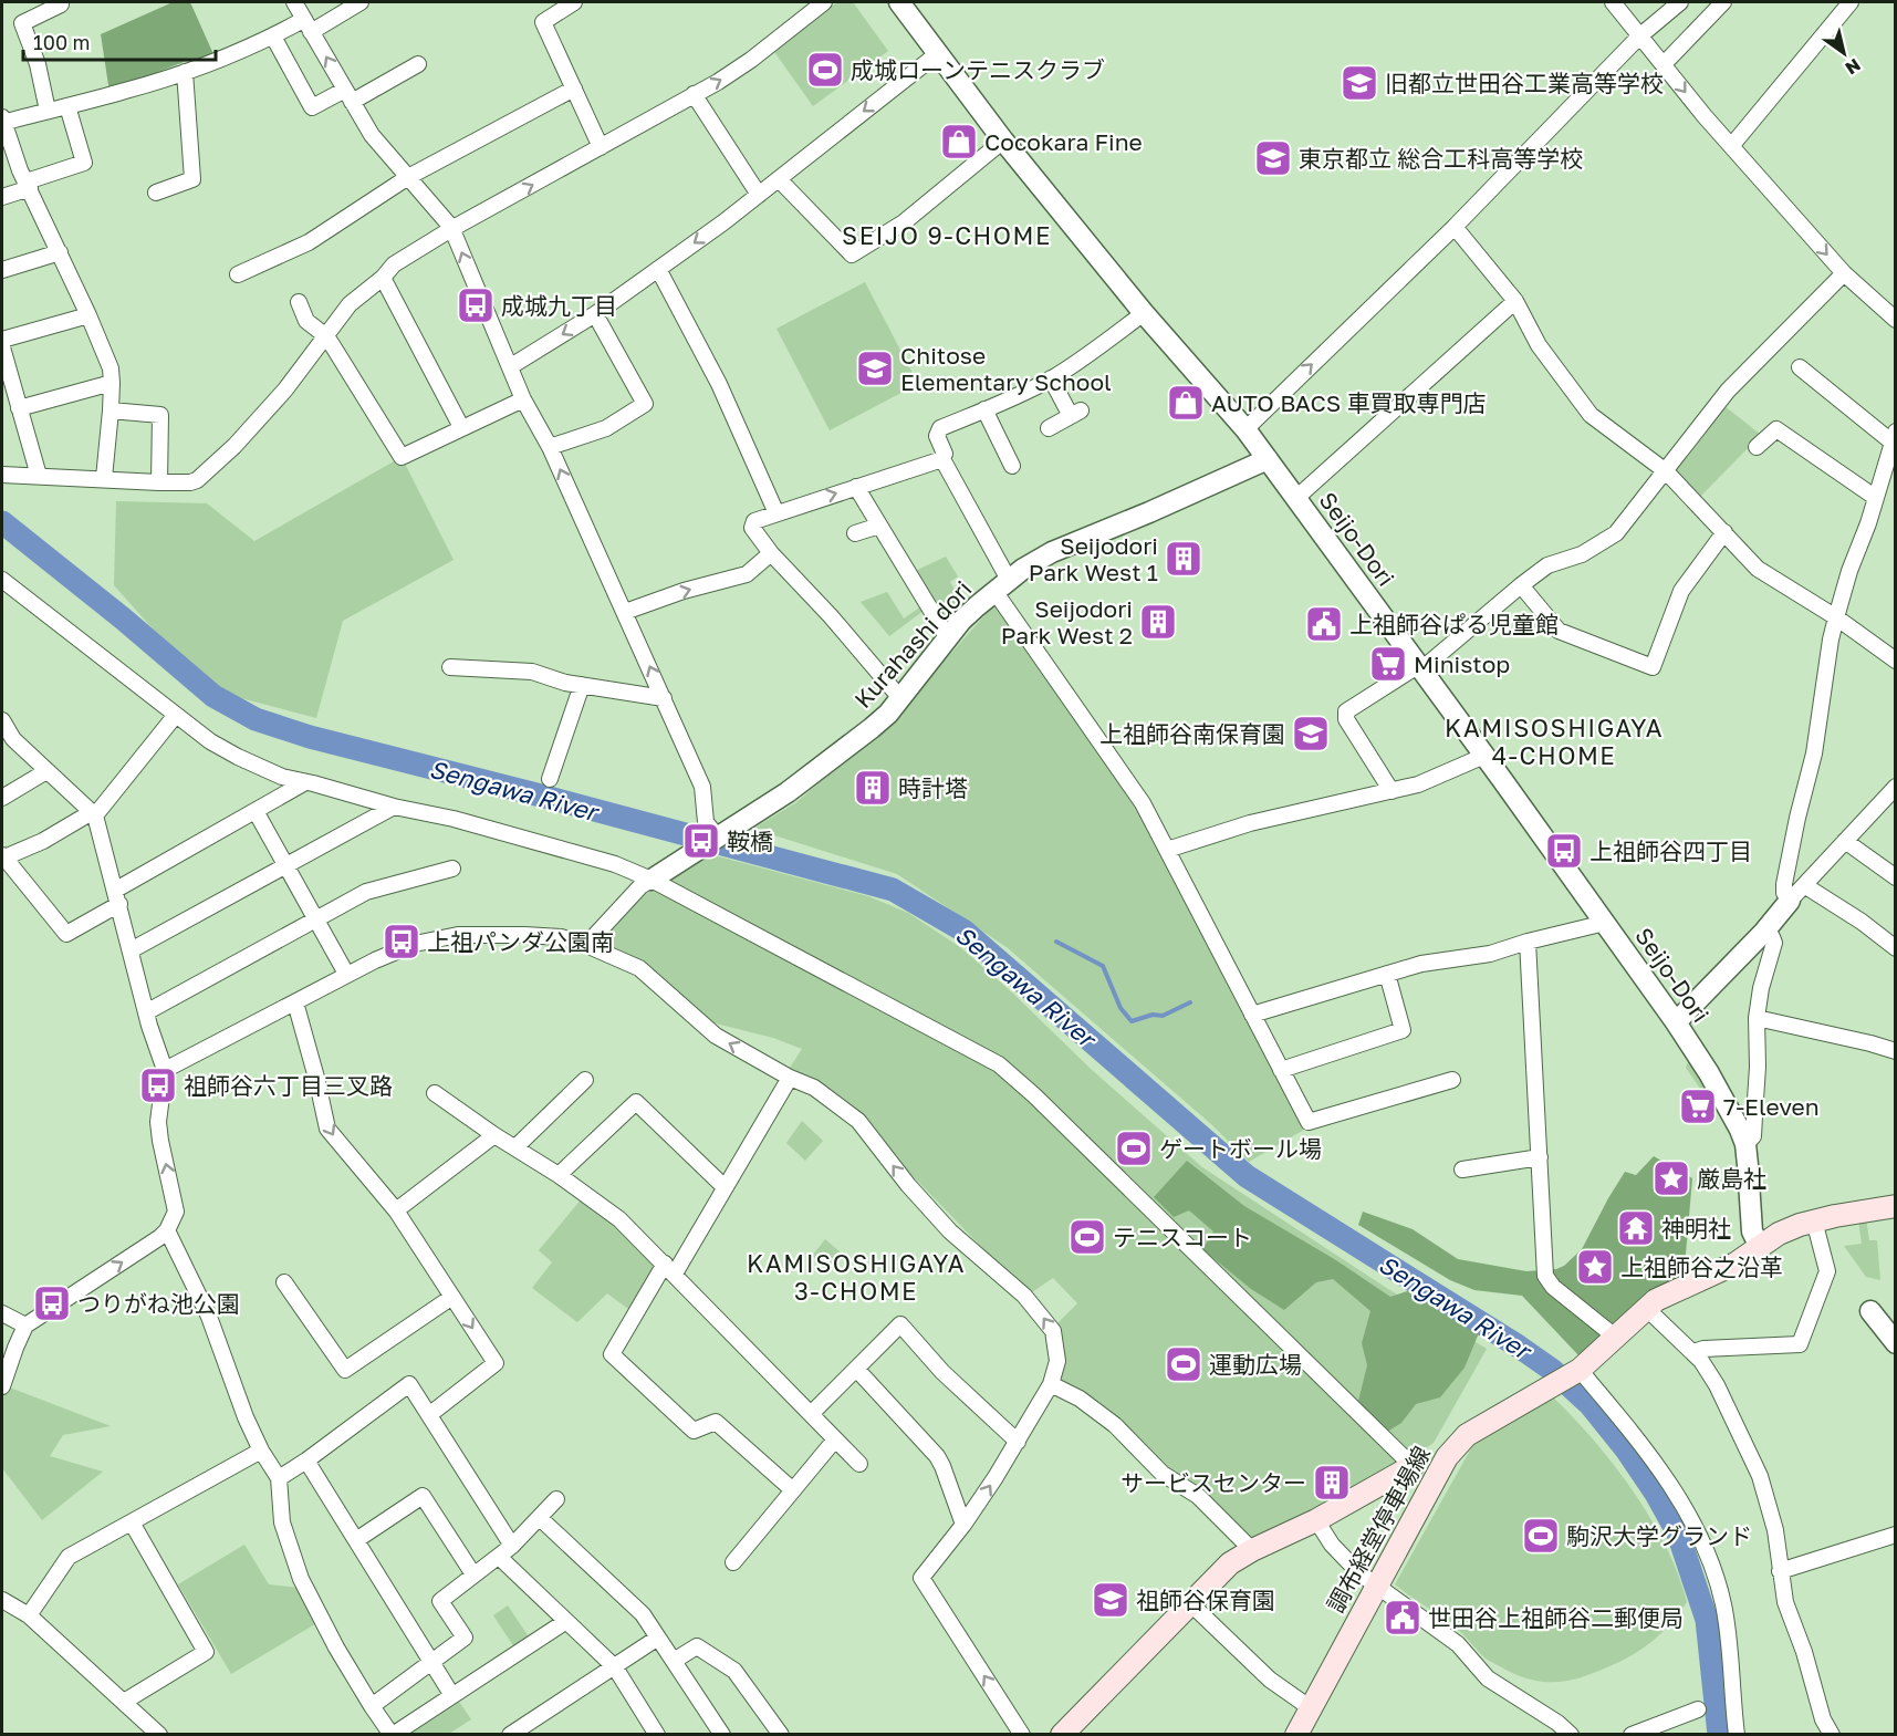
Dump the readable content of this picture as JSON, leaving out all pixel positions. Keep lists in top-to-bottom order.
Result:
{
  "streets": {
    "main road": ["調布経堂停車場線"],
    "street": ["Seijo-Dori", "Kurahashi dori"]
  },
  "crossings": [
    ["Seijo-Dori", "Kurahashi dori"]
  ],
  "districts": ["SEIJO 9-CHOME", "KAMISOSHIGAYA 4-CHOME", "KAMISOSHIGAYA 3-CHOME"],
  "water": ["Sengawa River"],
  "places": {
    "sports": [
      "成城ローンテニスクラブ",
      "ゲートボール場",
      "テニスコート",
      "運動広場",
      "駒沢大学グランド"
    ],
    "school or university": [
      "旧都立世田谷工業高等学校",
      "東京都立 総合工科高等学校",
      "Chitose Elementary School",
      "上祖師谷南保育園",
      "祖師谷保育園"
    ],
    "shop": ["Cocokara Fine", "AUTO BACS 車買取専門店"],
    "bus stop": [
      "成城九丁目",
      "鞍橋",
      "上祖師谷四丁目",
      "上祖パンダ公園南",
      "祖師谷六丁目三叉路",
      "つりがね池公園"
    ],
    "building": [
      "Seijodori Park West 1",
      "Seijodori Park West 2",
      "時計塔",
      "サービスセンター"
    ],
    "public building": ["上祖師谷ぱる児童館", "世田谷上祖師谷二郵便局"],
    "supermarket": ["Ministop", "7-Eleven"],
    "place": ["厳島社", "上祖師谷之沿革"],
    "temple": ["神明社"]
  },
  "scale_bar": "100 m",
  "north": "bottom right"
}
